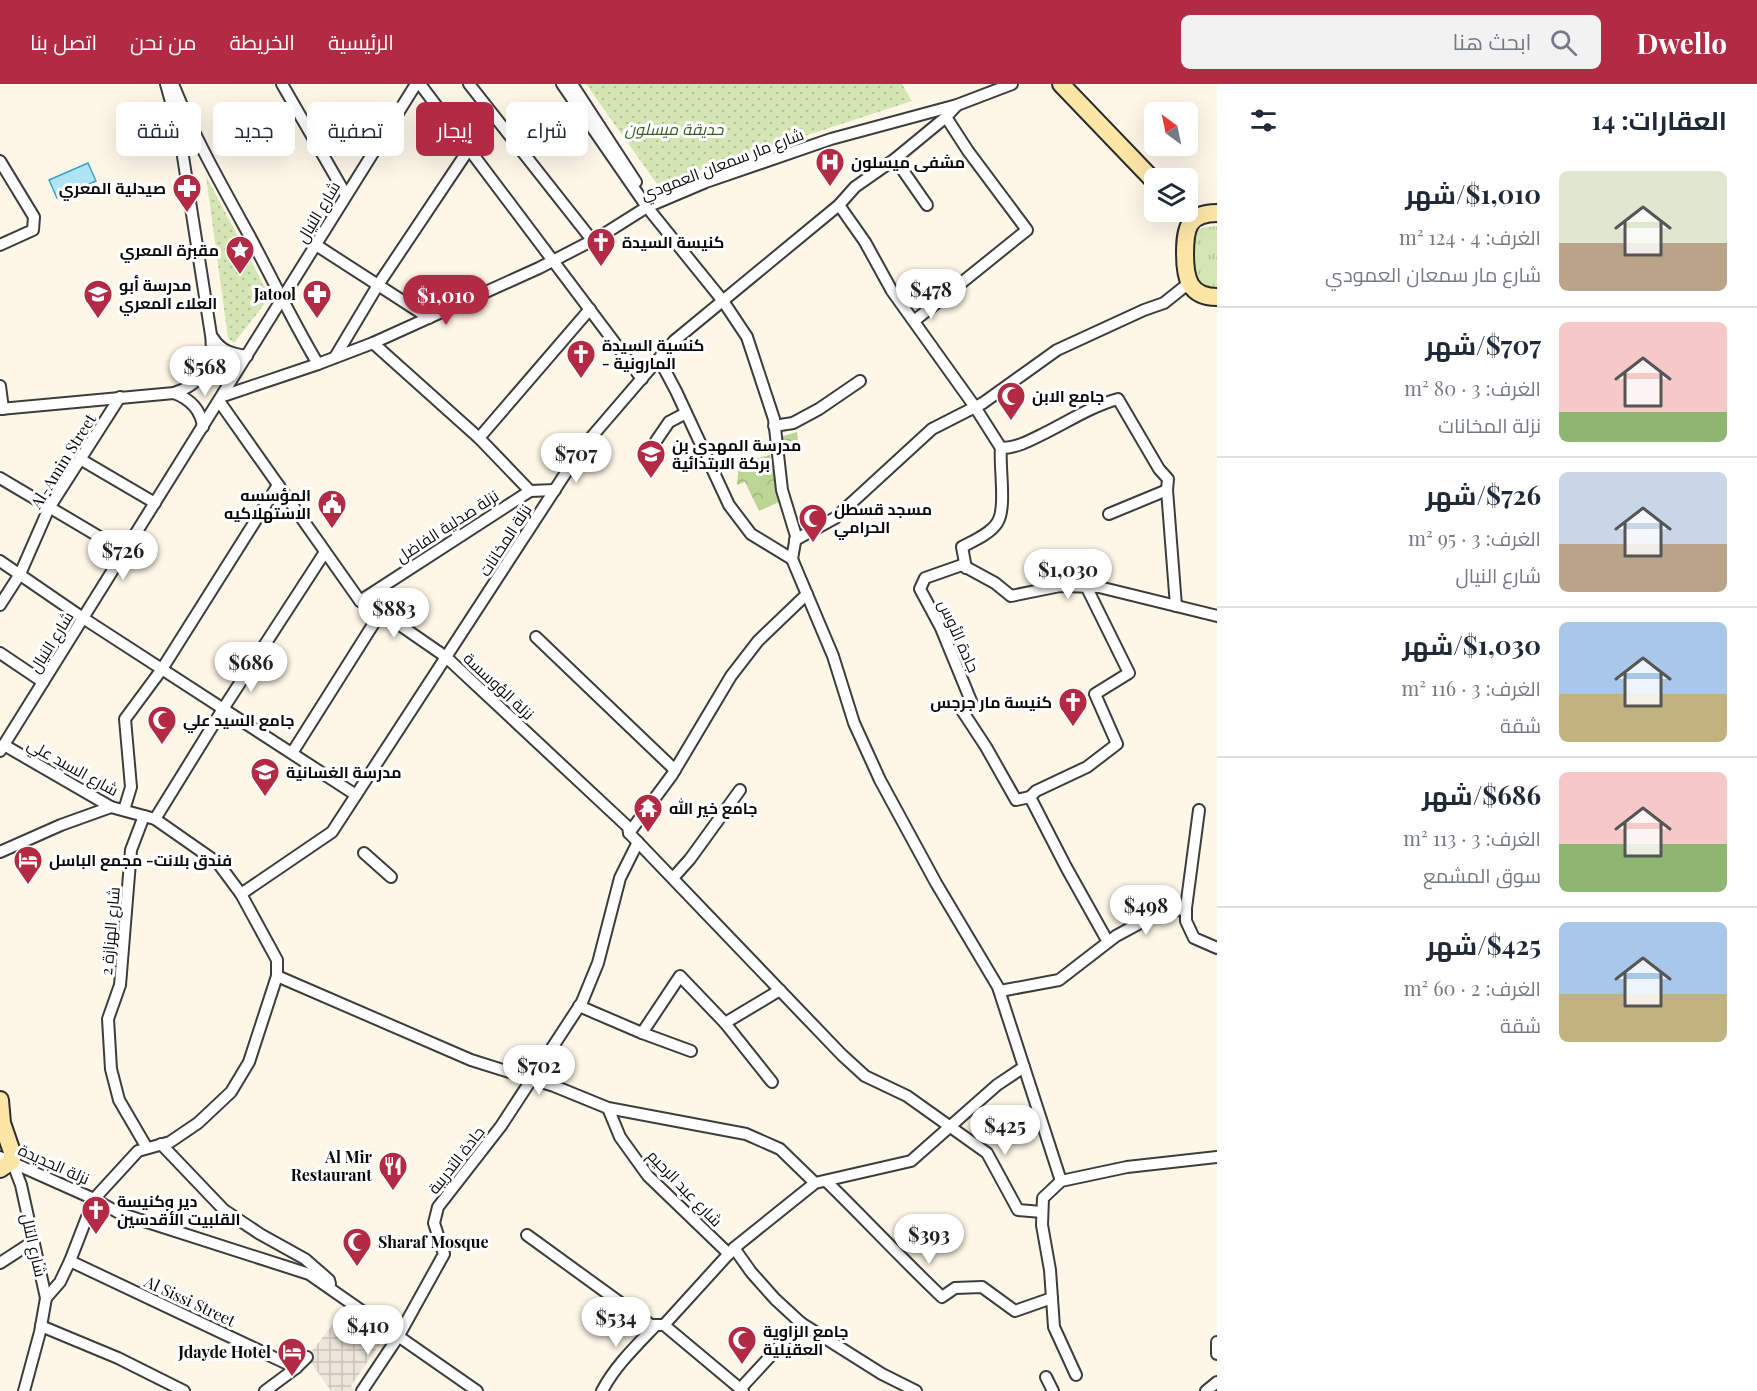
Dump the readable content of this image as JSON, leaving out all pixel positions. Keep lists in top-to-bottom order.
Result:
{
  "streets": {
    "main road": ["شارع التلل"],
    "street": [
      "شارع مار سمعان العمودي",
      "شارع النيال",
      "Al-Amin Street",
      "نزلة صدلية الفاضل",
      "نزلة المخانات",
      "جادة الأوس",
      "نزلة الؤوسسة",
      "شارع السيد علي",
      "شارع الهزازة 2",
      "جادة التدريبة",
      "نزلة الجديدة",
      "شارع عبد الرحيم",
      "Al Sissi Street"
    ]
  },
  "crossings": [
    ["شارع مار سمعان العمودي", "شارع النيال"],
    ["شارع مار سمعان العمودي", "نزلة المخانات"],
    ["شارع مار سمعان العمودي", "نزلة الؤوسسة"],
    ["شارع النيال", "نزلة الؤوسسة"],
    ["شارع النيال", "شارع السيد علي"],
    ["نزلة صدلية الفاضل", "نزلة الؤوسسة"],
    ["نزلة المخانات", "نزلة الؤوسسة"],
    ["نزلة المخانات", "شارع السيد علي"],
    ["نزلة الؤوسسة", "شارع الهزازة 2"],
    ["نزلة الؤوسسة", "جادة التدريبة"],
    ["شارع السيد علي", "شارع الهزازة 2"],
    ["جادة التدريبة", "نزلة الجديدة"],
    ["نزلة الجديدة", "شارع التلل"]
  ],
  "parks": ["حديقة ميسلون"],
  "places": {
    "hospital": ["مشفى ميسلون"],
    "pharmacy": ["صيدلية المعري", "Jatool"],
    "church": [
      "كنيسة السيدة",
      "كنسية السيدة - المارونية",
      "كنيسة مار جرجس",
      "دير وكنيسة القلبيت الأقدسين"
    ],
    "place": ["مقبرة المعري"],
    "school or university": ["مدرسة أبو العلاء المعري", "مدرسة المهدي بن بركة الابتدائية", "مدرسة الغسانية"],
    "mosque": [
      "جامع الابن",
      "مسجد قسطل الحرامي",
      "جامع السيد علي",
      "Sharaf Mosque",
      "جامع الزاوية العقيلية"
    ],
    "public building": ["المؤسسه الاستهلاكيه"],
    "temple": ["جامع خير الله"],
    "hotel": ["فندق بلانت- مجمع الباسل", "Jdayde Hotel"],
    "restaurant": ["Al Mir Restaurant"]
  },
  "north": "top left",
  "page": {
    "header": "Dwello",
    "search": "ابحث هنا",
    "nav": [
      "الرئيسية",
      "الخريطة",
      "من نحن",
      "اتصل بنا"
    ],
    "heading": "العقارات: 14",
    "chip": [
      "شراء",
      "إيجار",
      "تصفية",
      "جديد",
      "شقة"
    ],
    "list": [
      {
        "name": "$1,010/شهر",
        "note": "الغرف: 4 · 124 m² · شارع مار سمعان العمودي"
      },
      {
        "name": "$707/شهر",
        "note": "الغرف: 3 · 80 m² · نزلة المخانات"
      },
      {
        "name": "$726/شهر",
        "note": "الغرف: 3 · 95 m² · شارع النيال"
      },
      {
        "name": "$1,030/شهر",
        "note": "الغرف: 3 · 116 m² · شقة"
      },
      {
        "name": "$686/شهر",
        "note": "الغرف: 3 · 113 m² · سوق المشمع"
      },
      {
        "name": "$425/شهر",
        "note": "الغرف: 2 · 60 m² · شقة"
      }
    ],
    "price": [
      "$478",
      "$1,010",
      "$568",
      "$707",
      "$726",
      "$1,030",
      "$883",
      "$686",
      "$498",
      "$702",
      "$425",
      "$393",
      "$534",
      "$410"
    ]
  }
}
